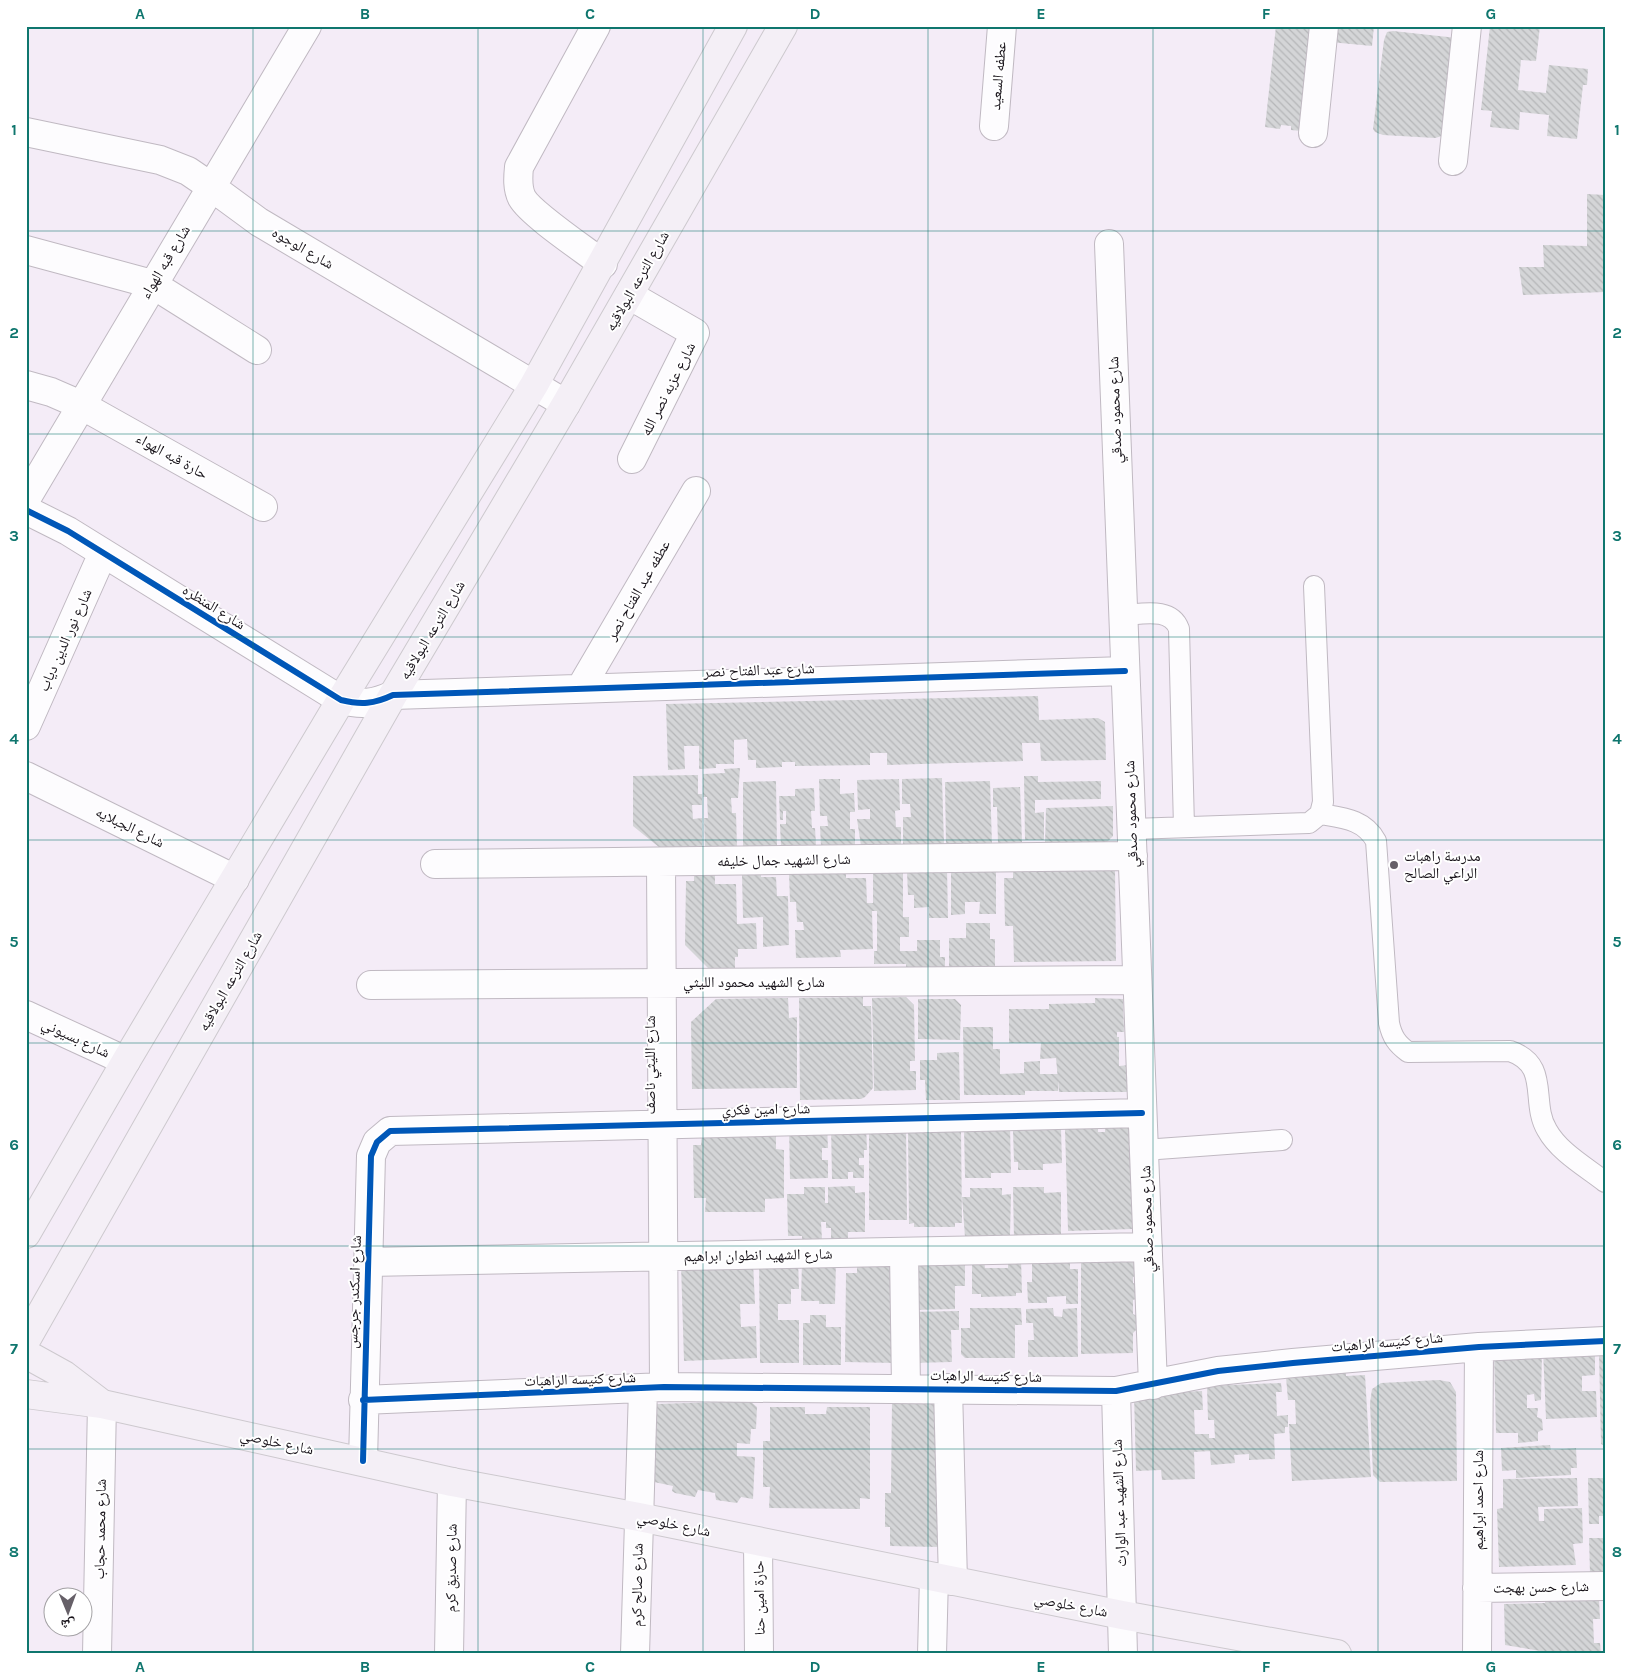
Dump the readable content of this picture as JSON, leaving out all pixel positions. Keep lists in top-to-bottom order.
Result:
{
  "streets": {
    "main road": ["شارع الترعه البولاقيه", "شارع خلوصي"],
    "street": [
      "عطفه السعيد",
      "شارع الوجوه",
      "شارع قبه الهواء",
      "شارع عزبه نصر الله",
      "شارع محمود صدقي",
      "حارة قبه الهواء",
      "عطفه عبد الفتاح نصر",
      "شارع المنظره",
      "شارع نور الدين دياب",
      "شارع عبد الفتاح نصر",
      "شارع الجبلايه",
      "شارع الشهيد جمال خليفه",
      "شارع الشهيد محمود الليثي",
      "شارع بسيوني",
      "شارع الليثي ناصف",
      "شارع امين فكري",
      "شارع الشهيد انطوان ابراهيم",
      "شارع اسكندر جرجس",
      "شارع كنيسه الراهبات",
      "شارع احمد ابراهيم",
      "شارع الشهيد عبد الوارث",
      "شارع محمد حجاب",
      "شارع صديق كرم",
      "شارع صالح كرم",
      "شارع حسن بهجت",
      "حارة امين حنا"
    ]
  },
  "crossings": [
    ["شارع الوجوه", "شارع قبه الهواء"],
    ["شارع الوجوه", "شارع الترعه البولاقيه"],
    ["شارع قبه الهواء", "حارة قبه الهواء"],
    ["شارع الترعه البولاقيه", "شارع عزبه نصر الله"],
    ["شارع الترعه البولاقيه", "شارع المنظره"],
    ["شارع الترعه البولاقيه", "شارع عبد الفتاح نصر"],
    ["شارع محمود صدقي", "شارع عبد الفتاح نصر"],
    ["شارع محمود صدقي", "شارع الشهيد جمال خليفه"],
    ["شارع محمود صدقي", "شارع الشهيد محمود الليثي"],
    ["شارع محمود صدقي", "شارع امين فكري"],
    ["شارع محمود صدقي", "شارع الشهيد انطوان ابراهيم"],
    ["شارع محمود صدقي", "شارع كنيسه الراهبات"],
    ["عطفه عبد الفتاح نصر", "شارع عبد الفتاح نصر"],
    ["شارع المنظره", "شارع نور الدين دياب"],
    ["شارع المنظره", "شارع عبد الفتاح نصر"],
    ["شارع الشهيد جمال خليفه", "شارع الليثي ناصف"],
    ["شارع الشهيد محمود الليثي", "شارع الليثي ناصف"],
    ["شارع الليثي ناصف", "شارع امين فكري"],
    ["شارع الليثي ناصف", "شارع الشهيد انطوان ابراهيم"],
    ["شارع الليثي ناصف", "شارع كنيسه الراهبات"],
    ["شارع الليثي ناصف", "شارع صالح كرم"],
    ["شارع امين فكري", "شارع اسكندر جرجس"],
    ["شارع الشهيد انطوان ابراهيم", "شارع اسكندر جرجس"],
    ["شارع اسكندر جرجس", "شارع كنيسه الراهبات"],
    ["شارع اسكندر جرجس", "شارع خلوصي"],
    ["شارع كنيسه الراهبات", "شارع احمد ابراهيم"],
    ["شارع كنيسه الراهبات", "شارع الشهيد عبد الوارث"],
    ["شارع كنيسه الراهبات", "شارع صالح كرم"],
    ["شارع خلوصي", "شارع الشهيد عبد الوارث"],
    ["شارع خلوصي", "شارع محمد حجاب"],
    ["شارع خلوصي", "شارع صديق كرم"],
    ["شارع خلوصي", "شارع صالح كرم"],
    ["شارع خلوصي", "حارة امين حنا"],
    ["شارع احمد ابراهيم", "شارع حسن بهجت"]
  ],
  "places": ["مدرسة راهبات الراعي الصالح"],
  "north": "bottom",
  "grid": {
    "columns": [
      "A",
      "B",
      "C",
      "D",
      "E",
      "F",
      "G"
    ],
    "rows": [
      "1",
      "2",
      "3",
      "4",
      "5",
      "6",
      "7",
      "8"
    ]
  }
}
